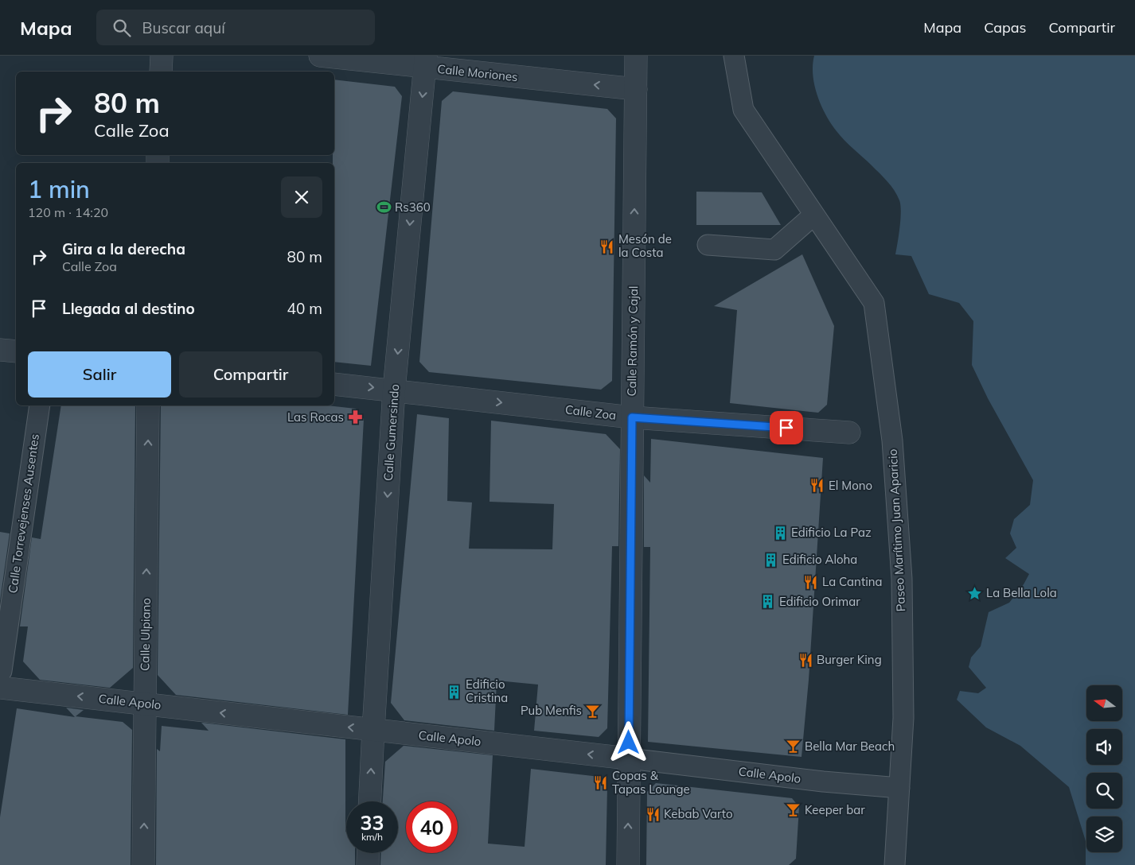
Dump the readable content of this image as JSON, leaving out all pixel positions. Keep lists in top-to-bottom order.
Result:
{
  "streets": {
    "street": [
      "Calle Moriones",
      "Calle Ramón y Cajal",
      "Calle Zoa",
      "Calle Gumersindo",
      "Calle Torrevejenses Ausentes",
      "Paseo Marítimo Juan Aparicio",
      "Calle Ulpiano",
      "Calle Apolo"
    ]
  },
  "crossings": [
    ["Calle Moriones", "Calle Ramón y Cajal"],
    ["Calle Moriones", "Calle Gumersindo"],
    ["Calle Ramón y Cajal", "Calle Zoa"],
    ["Calle Ramón y Cajal", "Calle Apolo"],
    ["Calle Zoa", "Calle Gumersindo"],
    ["Calle Gumersindo", "Calle Apolo"],
    ["Calle Torrevejenses Ausentes", "Calle Apolo"],
    ["Paseo Marítimo Juan Aparicio", "Calle Apolo"],
    ["Calle Ulpiano", "Calle Apolo"]
  ],
  "one_way": [
    "Calle Moriones",
    "Calle Ramón y Cajal",
    "Calle Zoa",
    "Calle Gumersindo",
    "Calle Ulpiano",
    "Calle Apolo"
  ],
  "places": {
    "sports": ["Rs360"],
    "restaurant": [
      "Mesón de la Costa",
      "El Mono",
      "La Cantina",
      "Burger King",
      "Copas & Tapas Lounge",
      "Kebab Varto"
    ],
    "pharmacy": ["Las Rocas"],
    "building": [
      "Edificio La Paz",
      "Edificio Aloha",
      "Edificio Orimar",
      "Edificio Cristina"
    ],
    "place": ["La Bella Lola"],
    "bar": ["Pub Menfis", "Bella Mar Beach", "Keeper bar"]
  },
  "north": "left",
  "page": {
    "header": "Mapa",
    "search": "Buscar aquí",
    "nav": ["Mapa", "Capas", "Compartir"],
    "turn": ["80 m", "Calle Zoa"],
    "heading": ["1 min", "120 m · 14:20"],
    "list": [
      {
        "name": "Gira a la derecha",
        "note": "Calle Zoa",
        "value": "80 m"
      },
      {
        "name": "Llegada al destino",
        "value": "40 m"
      }
    ],
    "buttons": ["Salir", "Compartir"],
    "speed": "33 km/h",
    "limit": "40"
  }
}
